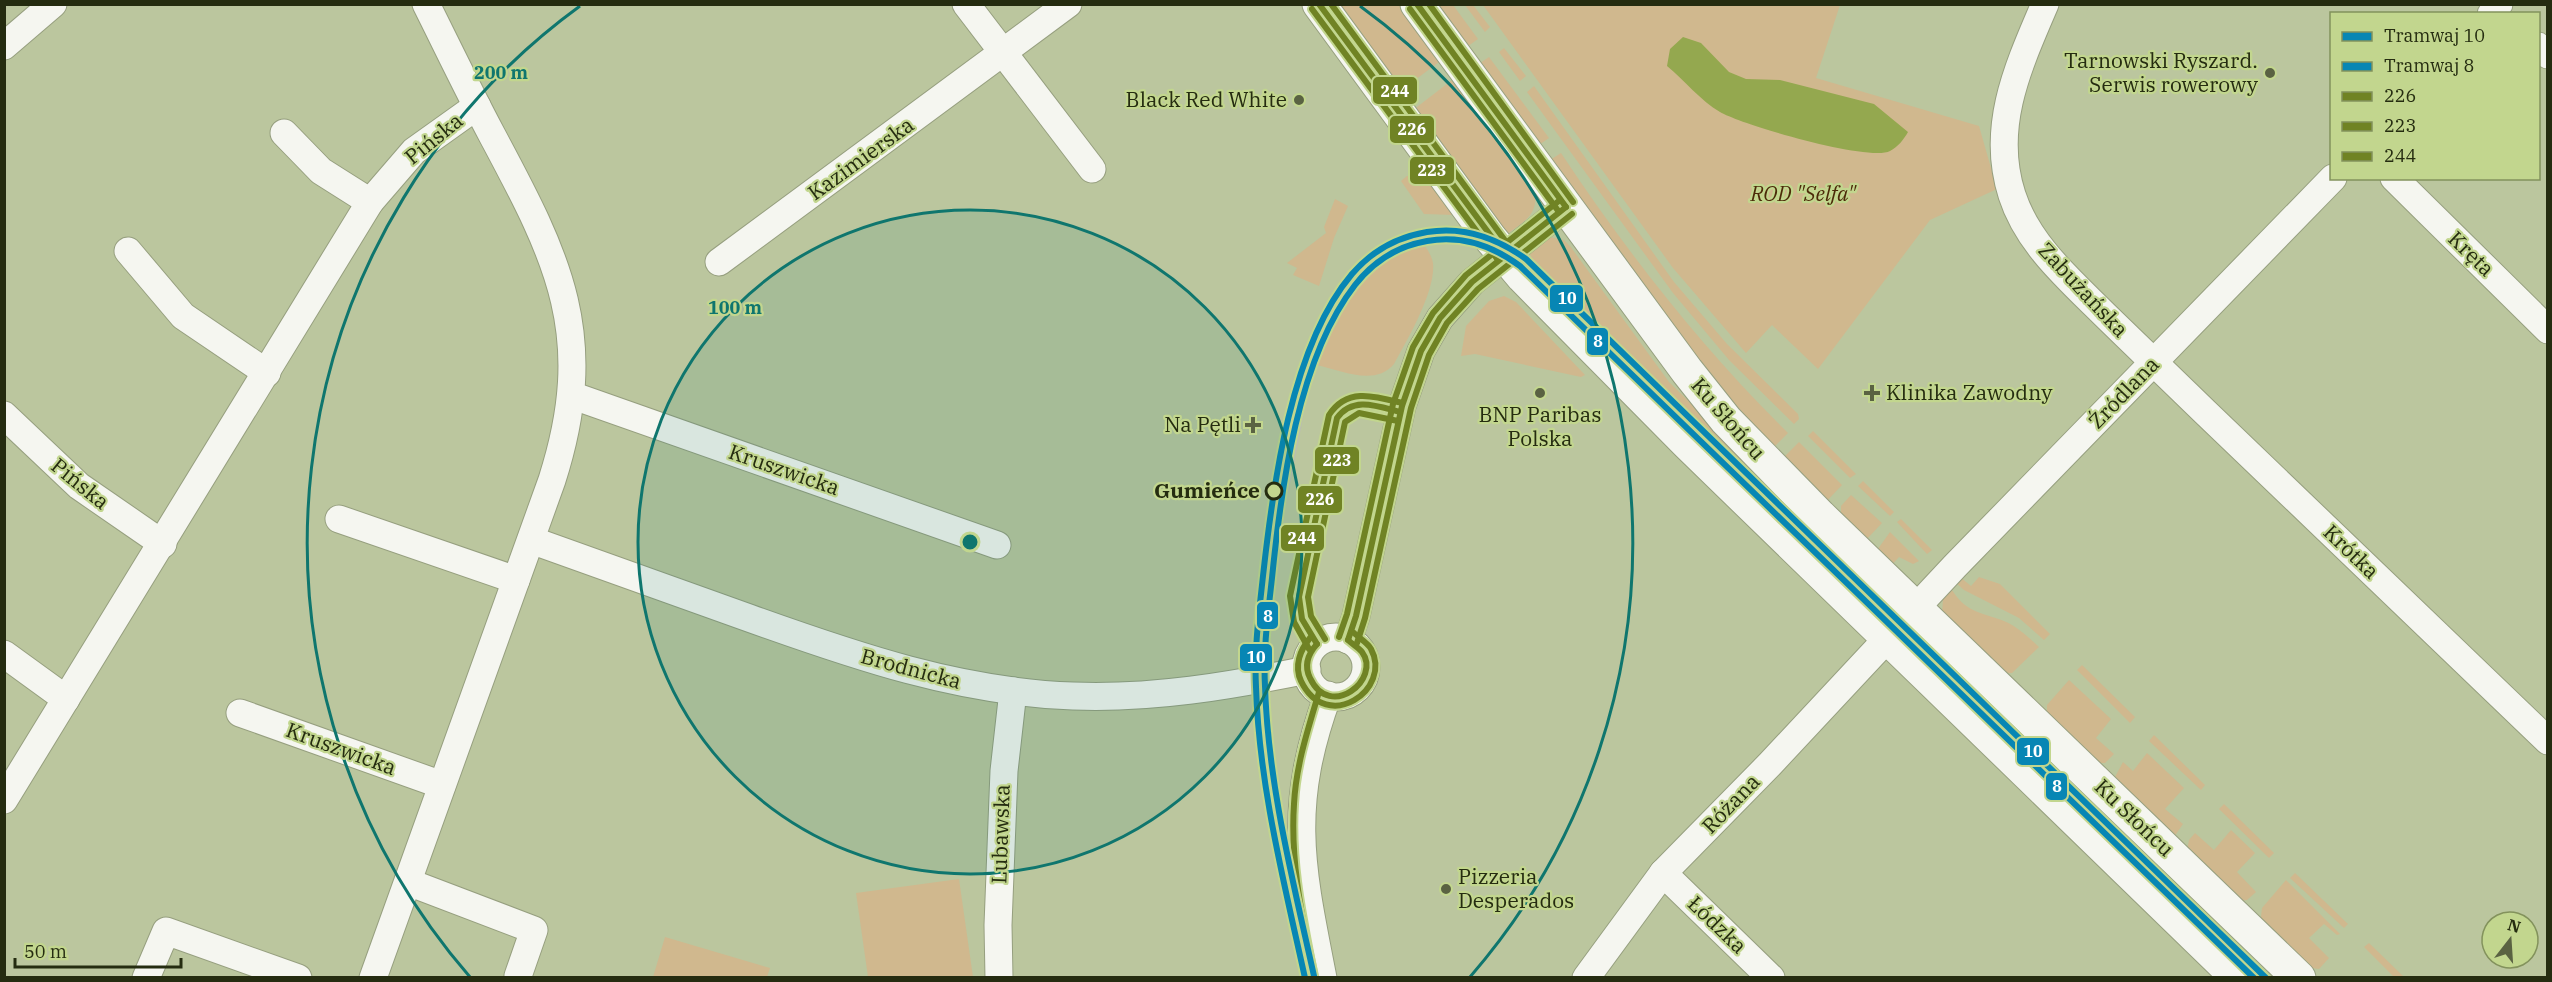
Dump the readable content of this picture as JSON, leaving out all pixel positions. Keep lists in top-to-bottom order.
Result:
{
  "streets": {
    "main road": ["Ku Słońcu"],
    "street": [
      "Pińska",
      "Kazimierska",
      "Kręta",
      "Zabużańska",
      "Źródlana",
      "Kruszwicka",
      "Krótka",
      "Brodnicka",
      "Różana",
      "Lubawska",
      "Łódzka"
    ]
  },
  "crossings": [
    ["Zabużańska", "Źródlana"],
    ["Zabużańska", "Krótka"],
    ["Źródlana", "Ku Słońcu"],
    ["Źródlana", "Krótka"],
    ["Ku Słońcu", "Różana"],
    ["Brodnicka", "Lubawska"],
    ["Różana", "Łódzka"]
  ],
  "parks": ["ROD \"Selfa\""],
  "places": {
    "other": [
      "Tarnowski Ryszard. Serwis rowerowy",
      "Black Red White",
      "BNP Paribas Polska",
      "Gumieńce",
      "Pizzeria Desperados"
    ],
    "health": ["Klinika Zawodny", "Na Pętli"]
  },
  "lines": [
    "transit line 226",
    "transit line 244",
    "transit line 223",
    "tram line 10",
    "tram line 8"
  ],
  "legend": [
    "Tramwaj 10",
    "Tramwaj 8",
    "226",
    "223",
    "244"
  ],
  "scale_bar": "50 m",
  "north": "top",
  "rings": ["200 m", "100 m"]
}
